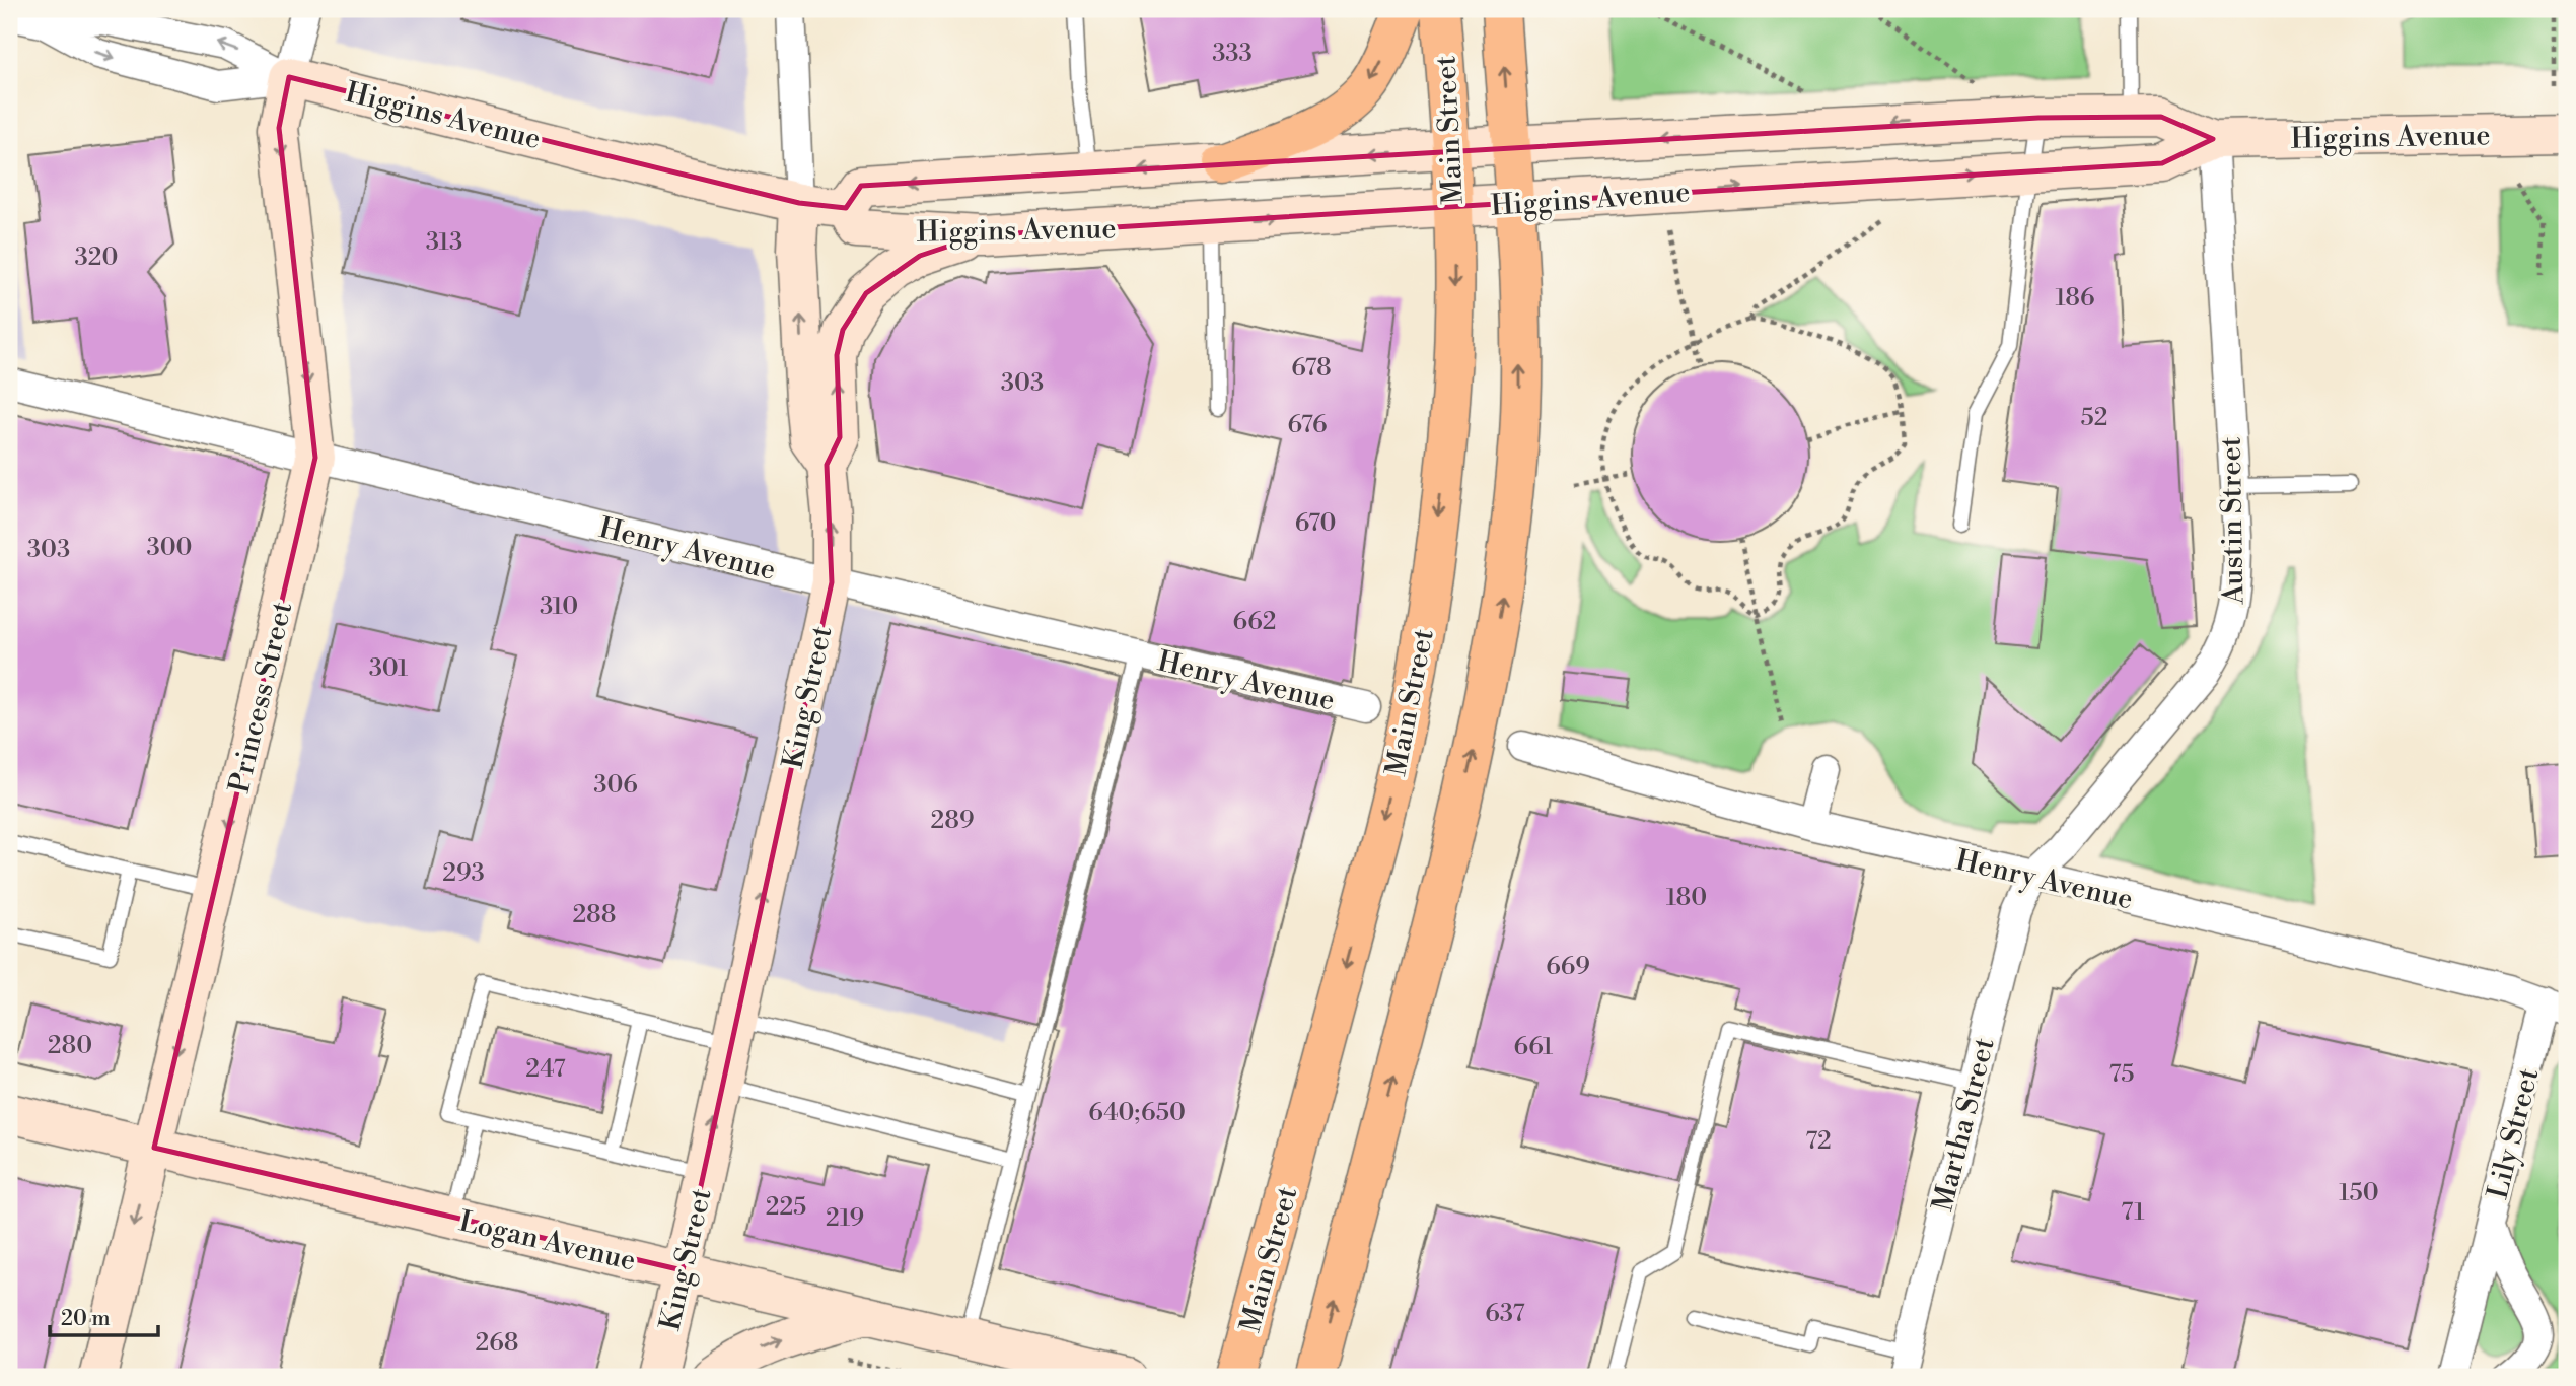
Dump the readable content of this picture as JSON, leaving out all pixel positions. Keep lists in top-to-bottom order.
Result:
{
  "streets": {
    "main road": [
      "Higgins Avenue",
      "Main Street",
      "Princess Street",
      "King Street",
      "Logan Avenue"
    ],
    "street": [
      "Austin Street",
      "Henry Avenue",
      "Martha Street",
      "Lily Street"
    ]
  },
  "crossings": [
    ["Higgins Avenue", "Main Street"],
    ["Higgins Avenue", "Austin Street"],
    ["Higgins Avenue", "Princess Street"],
    ["Higgins Avenue", "King Street"],
    ["Austin Street", "Henry Avenue"],
    ["Austin Street", "Martha Street"],
    ["Henry Avenue", "Princess Street"],
    ["Henry Avenue", "King Street"],
    ["Henry Avenue", "Martha Street"],
    ["Henry Avenue", "Lily Street"],
    ["Princess Street", "Logan Avenue"],
    ["King Street", "Logan Avenue"]
  ],
  "one_way": ["Princess Street", "King Street"],
  "house_numbers": [
    "333",
    "313",
    "320",
    "186",
    "678",
    "303",
    "52",
    "676",
    "670",
    "300",
    "303",
    "310",
    "662",
    "301",
    "306",
    "289",
    "293",
    "180",
    "288",
    "669",
    "280",
    "661",
    "247",
    "75",
    "640;650",
    "72",
    "150",
    "225",
    "71",
    "219",
    "637",
    "268"
  ],
  "scale_bar": "20 m"
}
